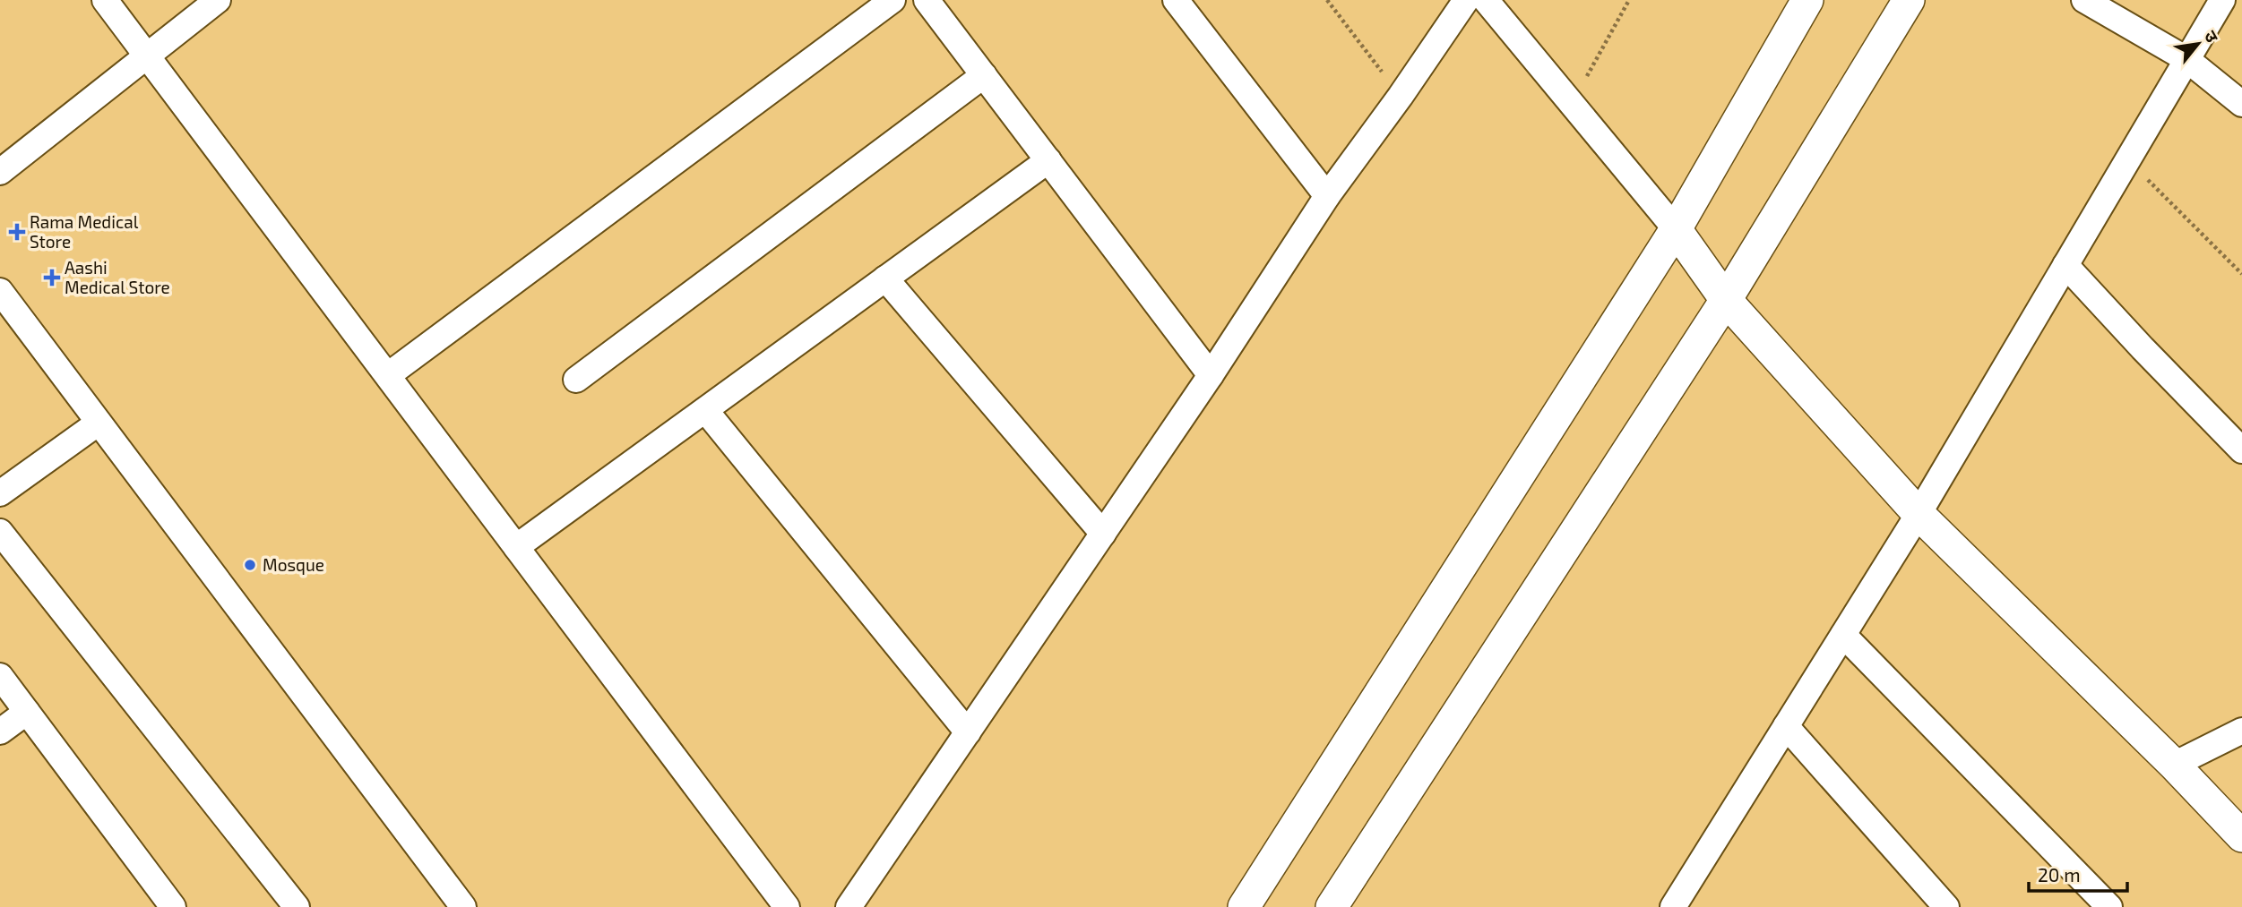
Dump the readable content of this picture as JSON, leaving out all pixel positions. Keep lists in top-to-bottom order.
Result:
{
  "places": {
    "health": ["Rama Medical Store", "Aashi Medical Store"],
    "other": ["Mosque"]
  },
  "scale_bar": "20 m",
  "north": "top right"
}
